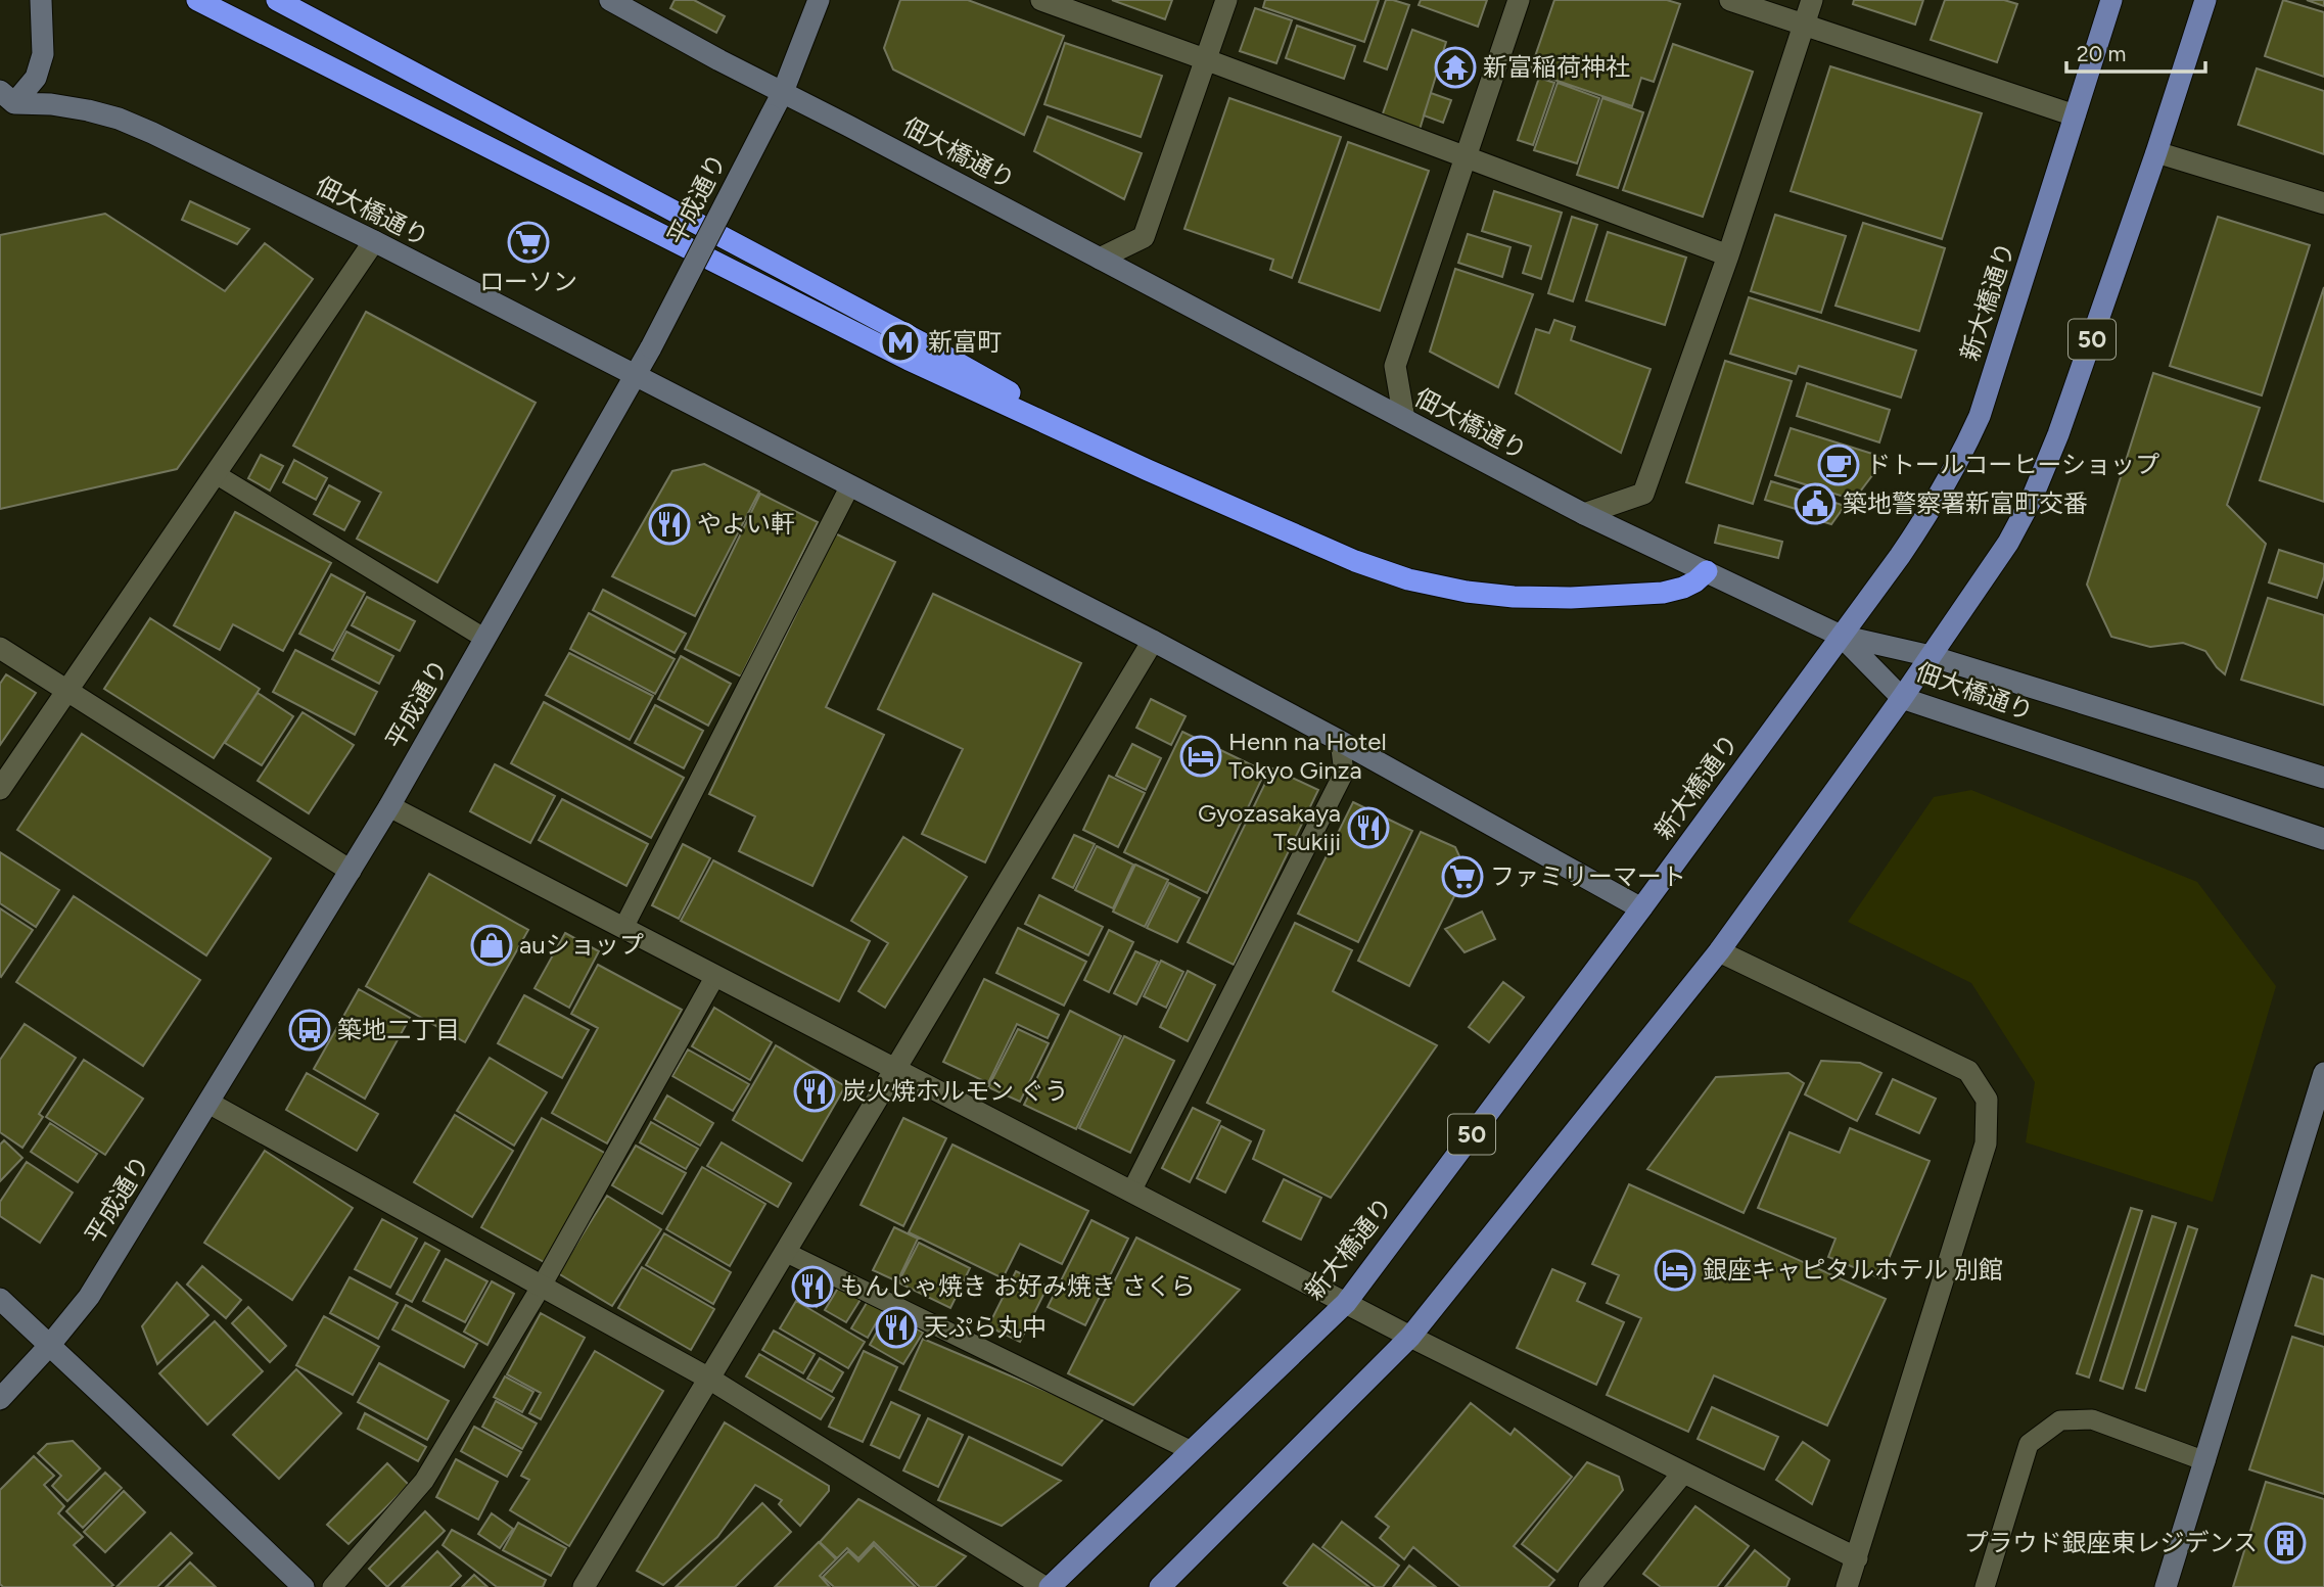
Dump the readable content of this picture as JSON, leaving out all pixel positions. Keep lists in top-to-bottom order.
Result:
{
  "streets": {
    "main road": [
      "佃大橋通り",
      "平成通り",
      "新大橋通り",
      "50"
    ]
  },
  "crossings": [
    ["佃大橋通り", "平成通り"],
    ["佃大橋通り", "新大橋通り"],
    ["佃大橋通り", "50"]
  ],
  "places": {
    "temple": ["新富稲荷神社"],
    "supermarket": ["ローソン", "ファミリーマート"],
    "metro station": ["新富町"],
    "cafe": ["ドトールコーヒーショップ"],
    "public building": ["築地警察署新富町交番"],
    "restaurant": [
      "やよい軒",
      "Gyozasakaya Tsukiji",
      "炭火焼ホルモン ぐう",
      "もんじゃ焼き お好み焼き さくら",
      "天ぷら丸中"
    ],
    "hotel": ["Henn na Hotel Tokyo Ginza", "銀座キャピタルホテル 別館"],
    "shop": ["auショップ"],
    "bus stop": ["築地二丁目"],
    "building": ["プラウド銀座東レジデンス"]
  },
  "scale_bar": "20 m"
}
